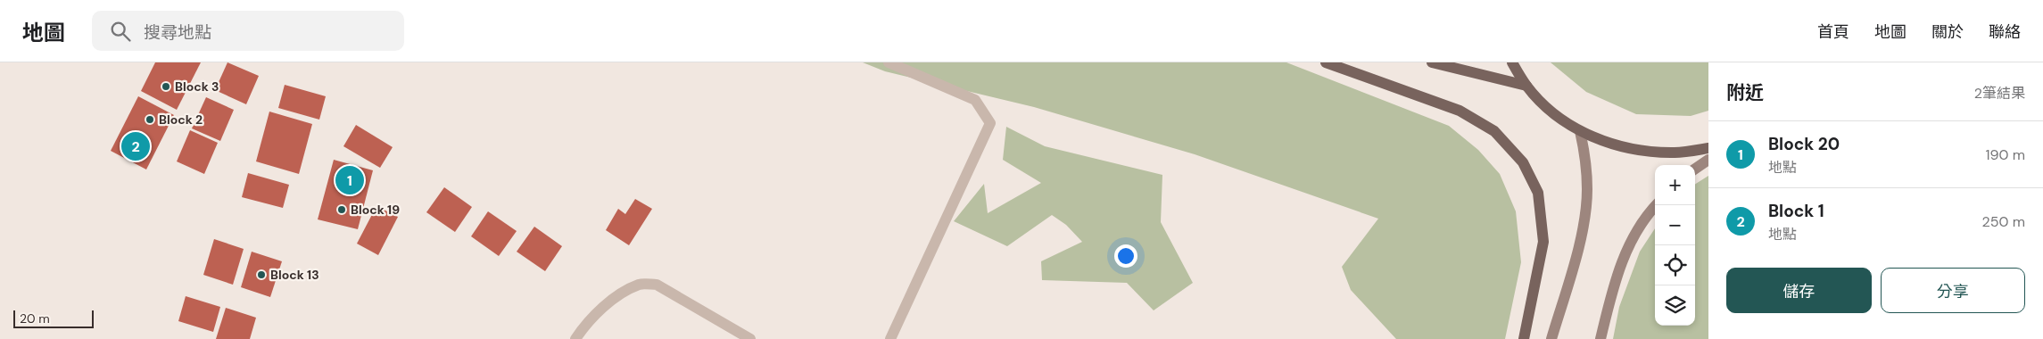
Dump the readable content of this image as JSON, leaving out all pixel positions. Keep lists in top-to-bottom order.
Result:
{
  "places": [
    "Block 3",
    "Block 2",
    "Block 19",
    "Block 13"
  ],
  "scale_bar": "20 m",
  "page": {
    "header": "地圖",
    "search": "搜尋地點",
    "nav": [
      "首頁",
      "地圖",
      "關於",
      "聯絡"
    ],
    "heading": ["附近", "2筆結果"],
    "list": [
      {
        "mark": "1",
        "name": "Block 20",
        "note": "地點",
        "value": "190 m"
      },
      {
        "mark": "2",
        "name": "Block 1",
        "note": "地點",
        "value": "250 m"
      }
    ],
    "pins": ["2", "1"],
    "map_buttons": ["+", "−"],
    "buttons": ["儲存", "分享"],
    "scale": "20 m"
  }
}
